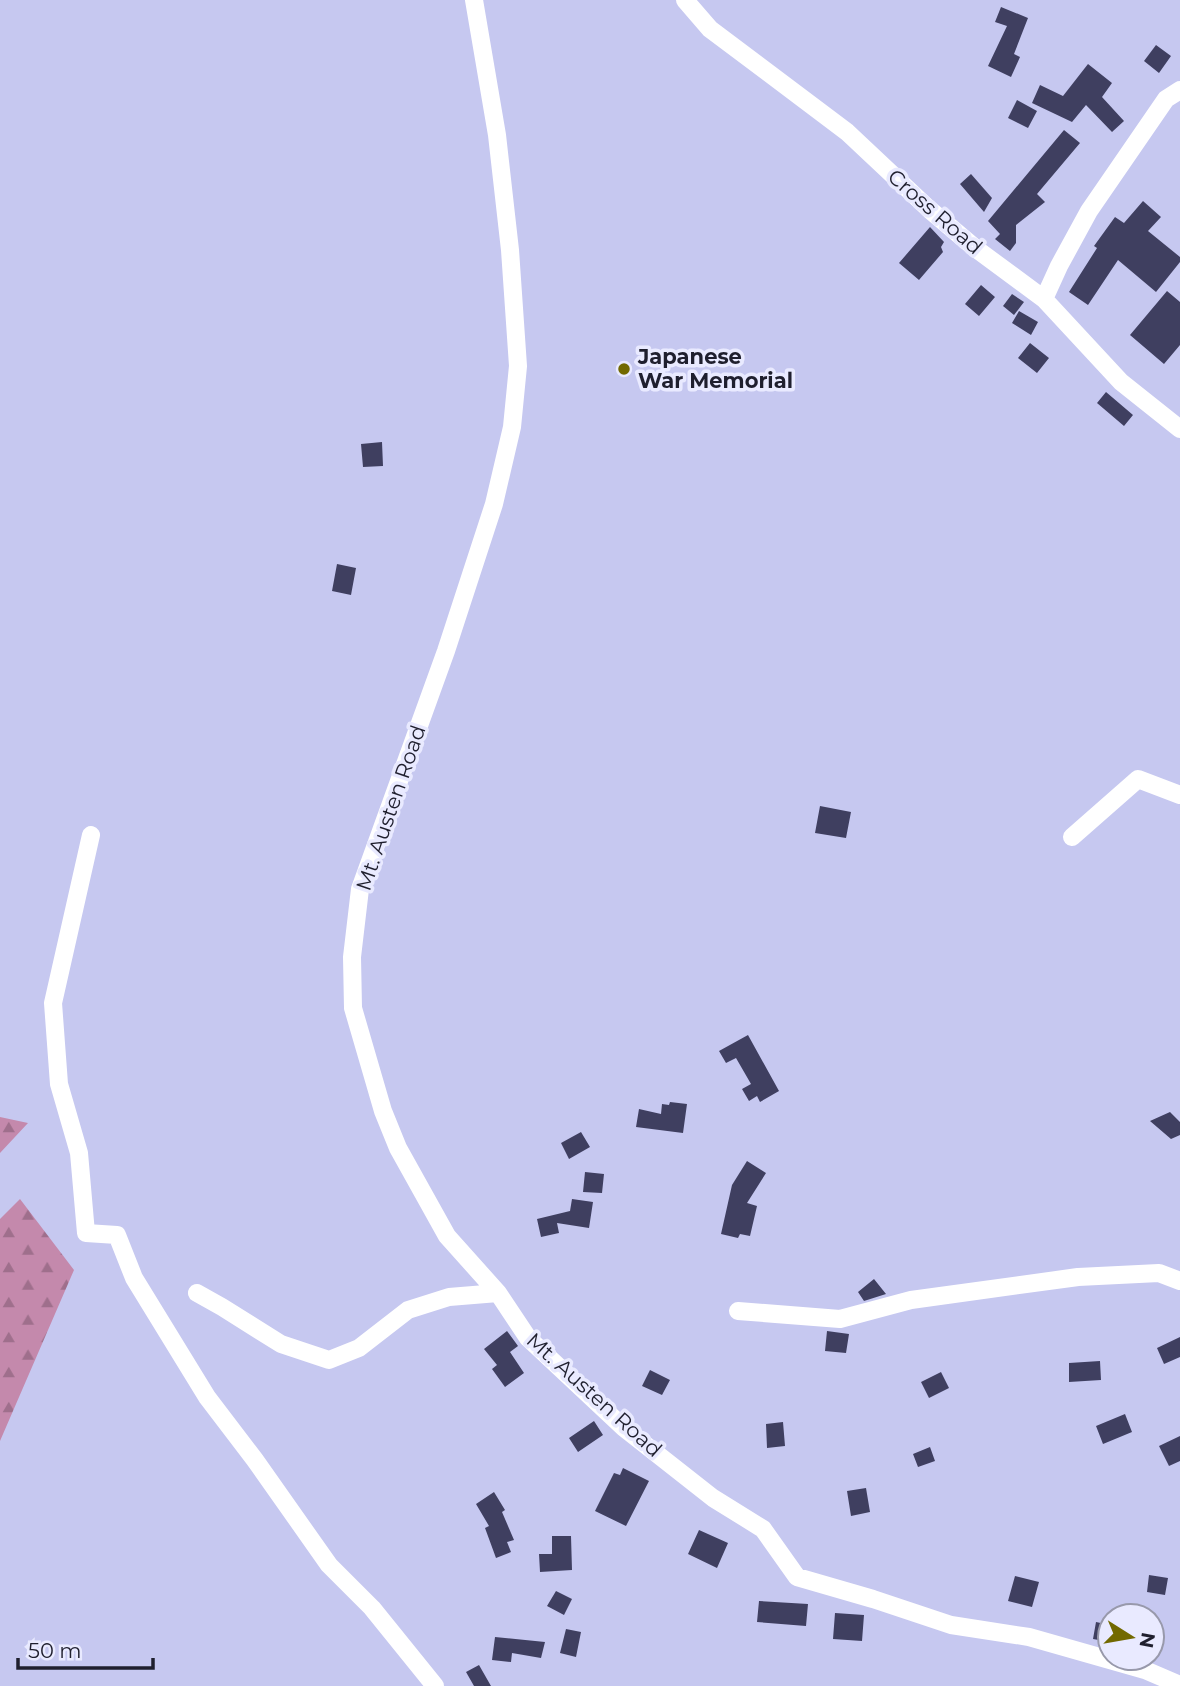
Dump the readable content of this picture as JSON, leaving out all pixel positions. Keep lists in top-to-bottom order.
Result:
{
  "streets": {
    "street": ["Cross Road", "Mt. Austen Road"]
  },
  "places": ["Japanese War Memorial"],
  "scale_bar": "50 m",
  "north": "right"
}
